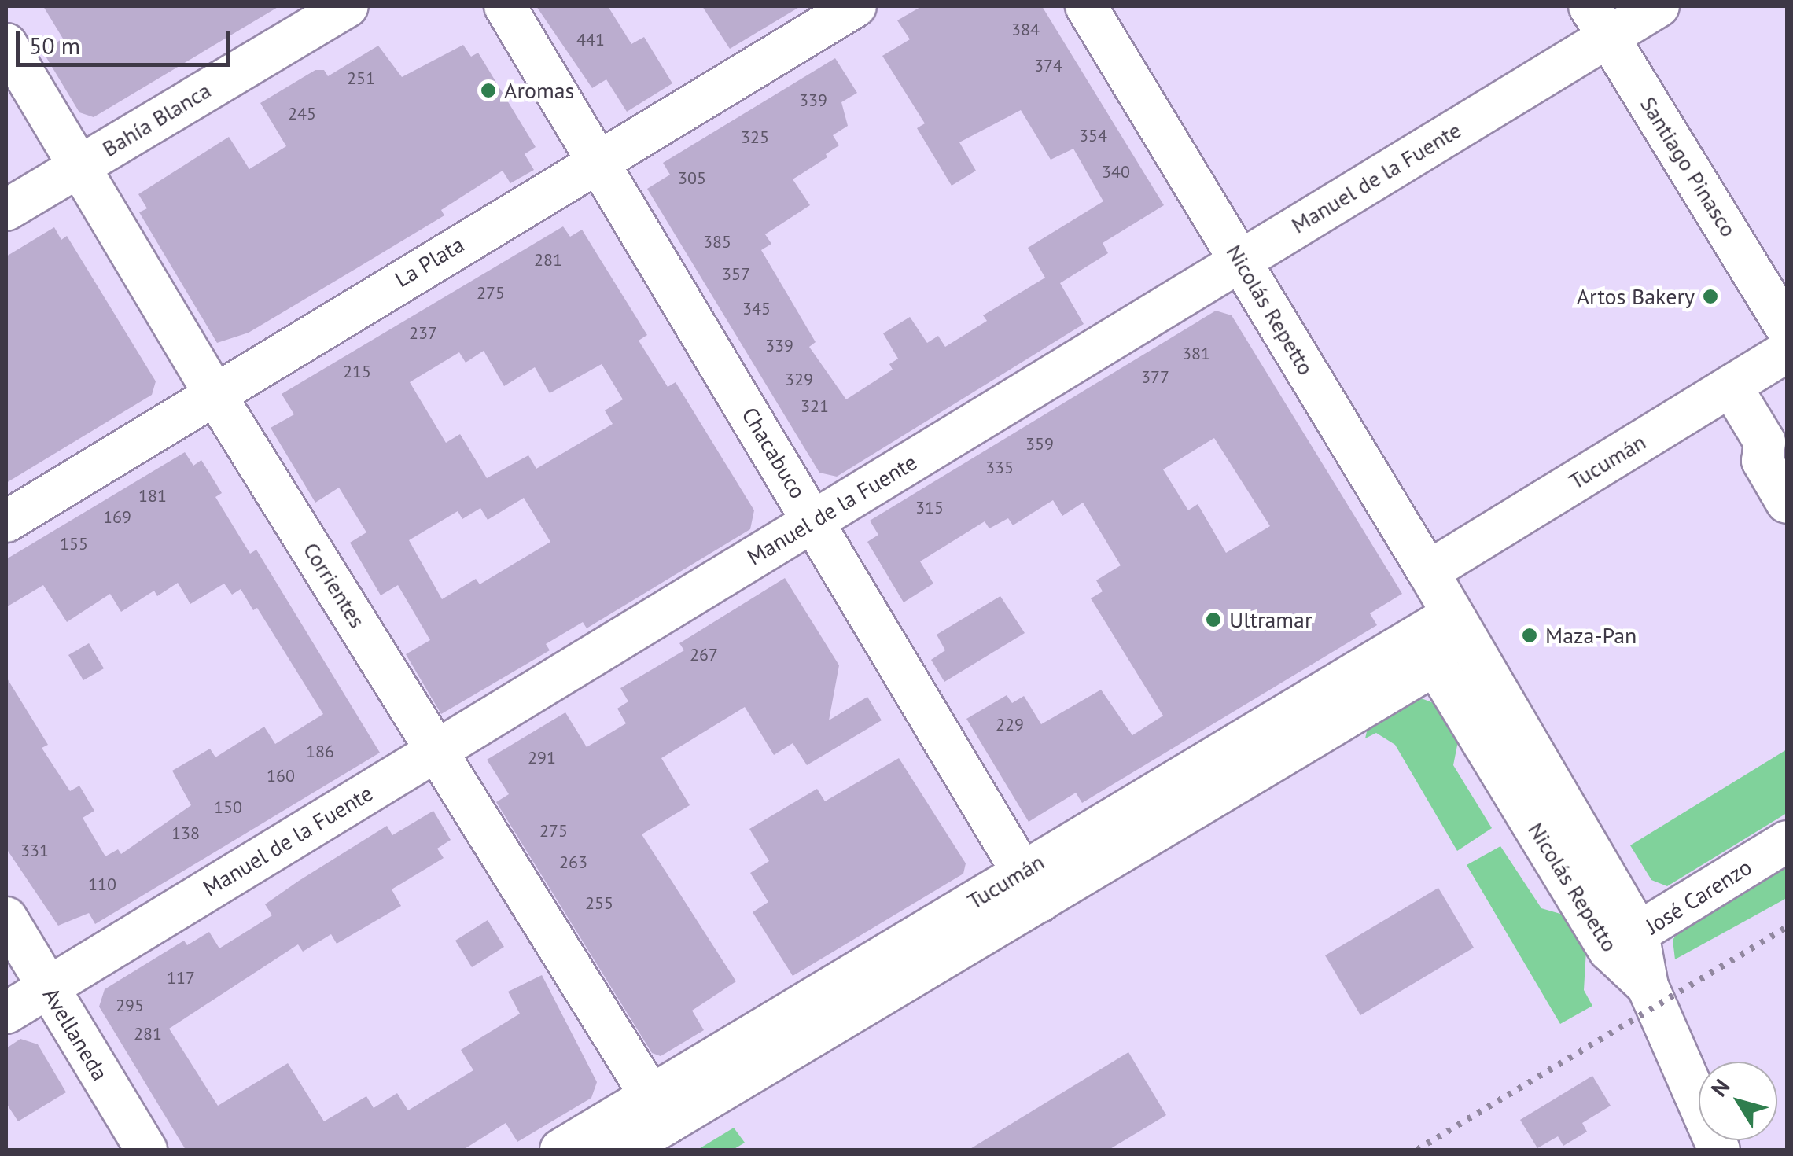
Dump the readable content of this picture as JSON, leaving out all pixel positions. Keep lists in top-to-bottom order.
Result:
{
  "streets": {
    "street": [
      "Bahía Blanca",
      "Santiago Pinasco",
      "Manuel de la Fuente",
      "La Plata",
      "Nicolás Repetto",
      "Chacabuco",
      "Tucumán",
      "Corrientes",
      "José Carenzo",
      "Avellaneda"
    ]
  },
  "crossings": [
    ["Bahía Blanca", "Corrientes"],
    ["Santiago Pinasco", "Manuel de la Fuente"],
    ["Manuel de la Fuente", "Nicolás Repetto"],
    ["Manuel de la Fuente", "Chacabuco"],
    ["Manuel de la Fuente", "Corrientes"],
    ["Manuel de la Fuente", "Avellaneda"],
    ["La Plata", "Chacabuco"],
    ["La Plata", "Corrientes"],
    ["Nicolás Repetto", "Tucumán"],
    ["Nicolás Repetto", "José Carenzo"],
    ["Chacabuco", "Tucumán"],
    ["Tucumán", "Corrientes"]
  ],
  "places": [
    "Aromas",
    "Artos Bakery",
    "Ultramar",
    "Maza-Pan"
  ],
  "house_numbers": [
    "384",
    "441",
    "374",
    "251",
    "339",
    "245",
    "354",
    "325",
    "340",
    "305",
    "385",
    "281",
    "357",
    "275",
    "345",
    "237",
    "339",
    "381",
    "215",
    "377",
    "329",
    "321",
    "359",
    "335",
    "181",
    "315",
    "169",
    "155",
    "267",
    "229",
    "186",
    "291",
    "160",
    "150",
    "275",
    "138",
    "331",
    "263",
    "110",
    "255",
    "117",
    "295",
    "281"
  ],
  "scale_bar": "50 m",
  "north": "top left"
}
